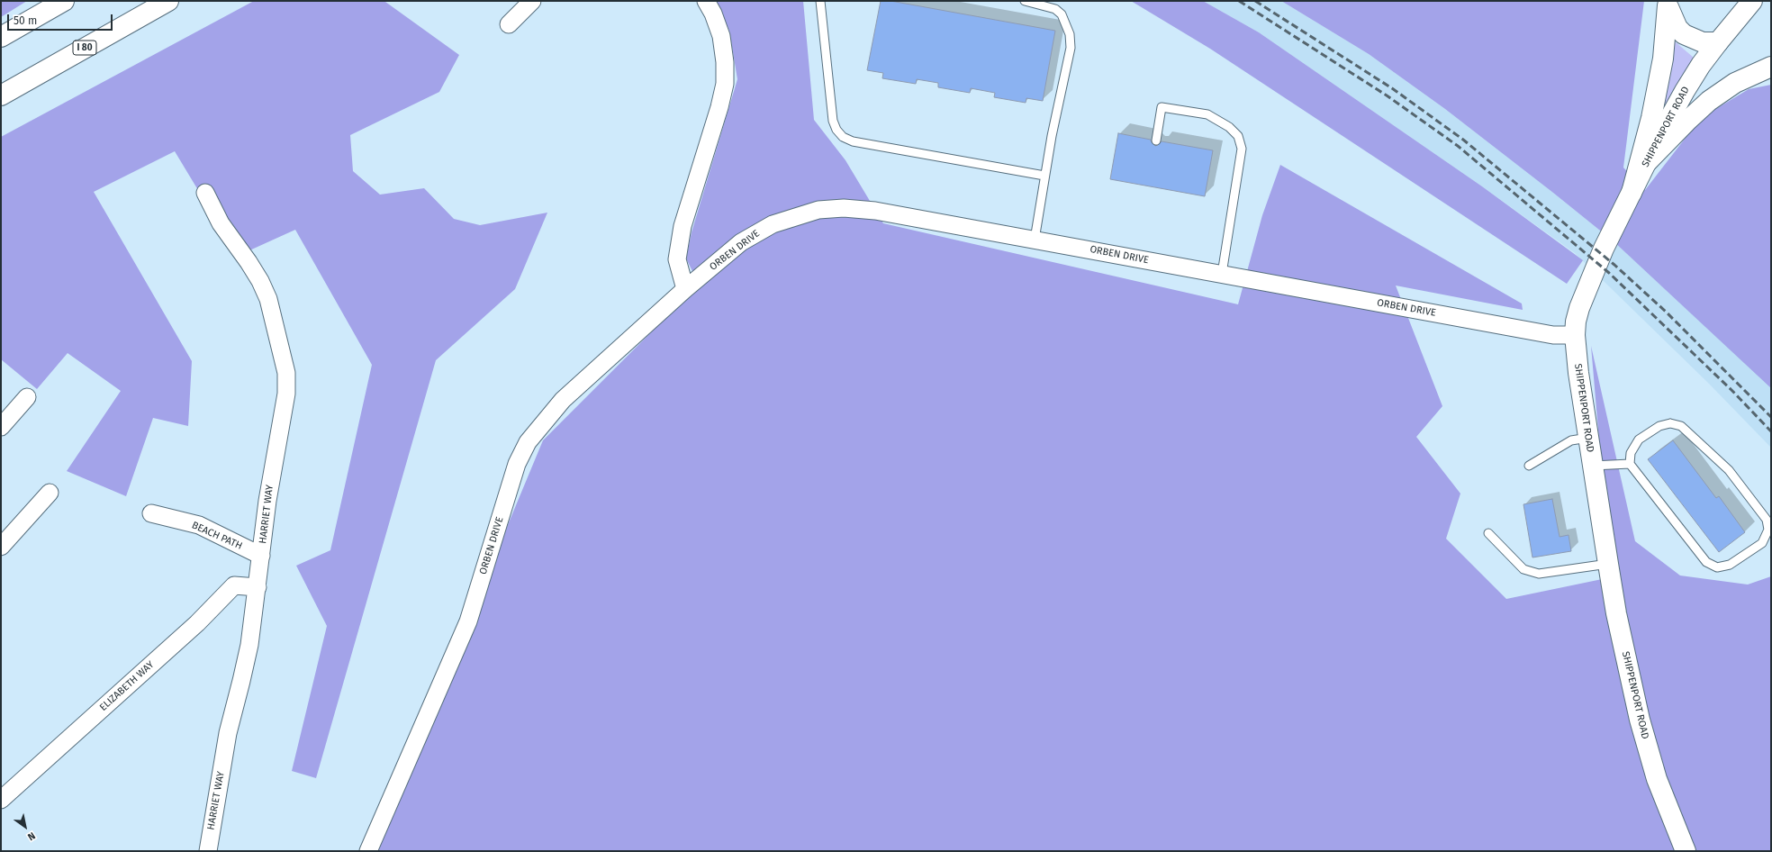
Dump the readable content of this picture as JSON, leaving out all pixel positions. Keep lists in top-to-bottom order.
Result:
{
  "streets": {
    "main road": ["I 80", "SHIPPENPORT ROAD"],
    "street": [
      "ORBEN DRIVE",
      "HARRIET WAY",
      "BEACH PATH",
      "ELIZABETH WAY"
    ]
  },
  "crossings": [
    ["SHIPPENPORT ROAD", "ORBEN DRIVE"],
    ["HARRIET WAY", "BEACH PATH"],
    ["HARRIET WAY", "ELIZABETH WAY"]
  ],
  "scale_bar": "50 m",
  "north": "bottom right"
}
